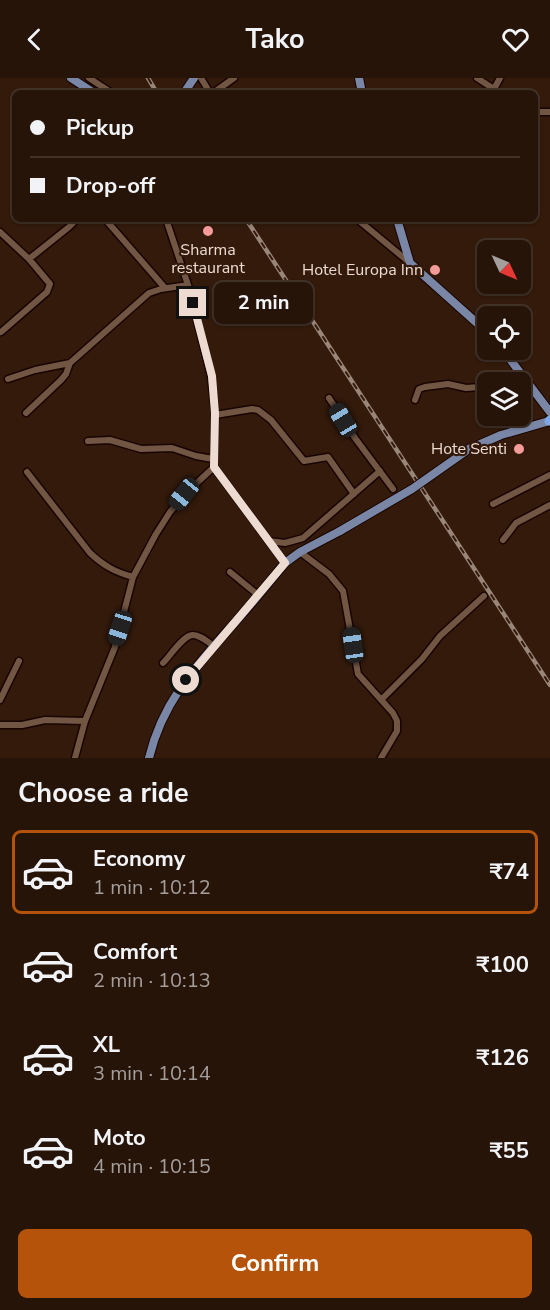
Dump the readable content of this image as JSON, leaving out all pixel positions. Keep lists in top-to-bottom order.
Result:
{
  "places": ["Sharma restaurant", "Hotel Europa Inn", "Hote Senti"],
  "north": "bottom right",
  "page": {
    "header": "Tako",
    "banner": ["Pickup", "Drop-off"],
    "bubble": "2 min",
    "heading": "Choose a ride",
    "list": [
      {
        "name": "Economy",
        "note": "1 min · 10:12",
        "value": "₹74"
      },
      {
        "name": "Comfort",
        "note": "2 min · 10:13",
        "value": "₹100"
      },
      {
        "name": "XL",
        "note": "3 min · 10:14",
        "value": "₹126"
      },
      {
        "name": "Moto",
        "note": "4 min · 10:15",
        "value": "₹55"
      }
    ],
    "buttons": "Confirm"
  }
}
